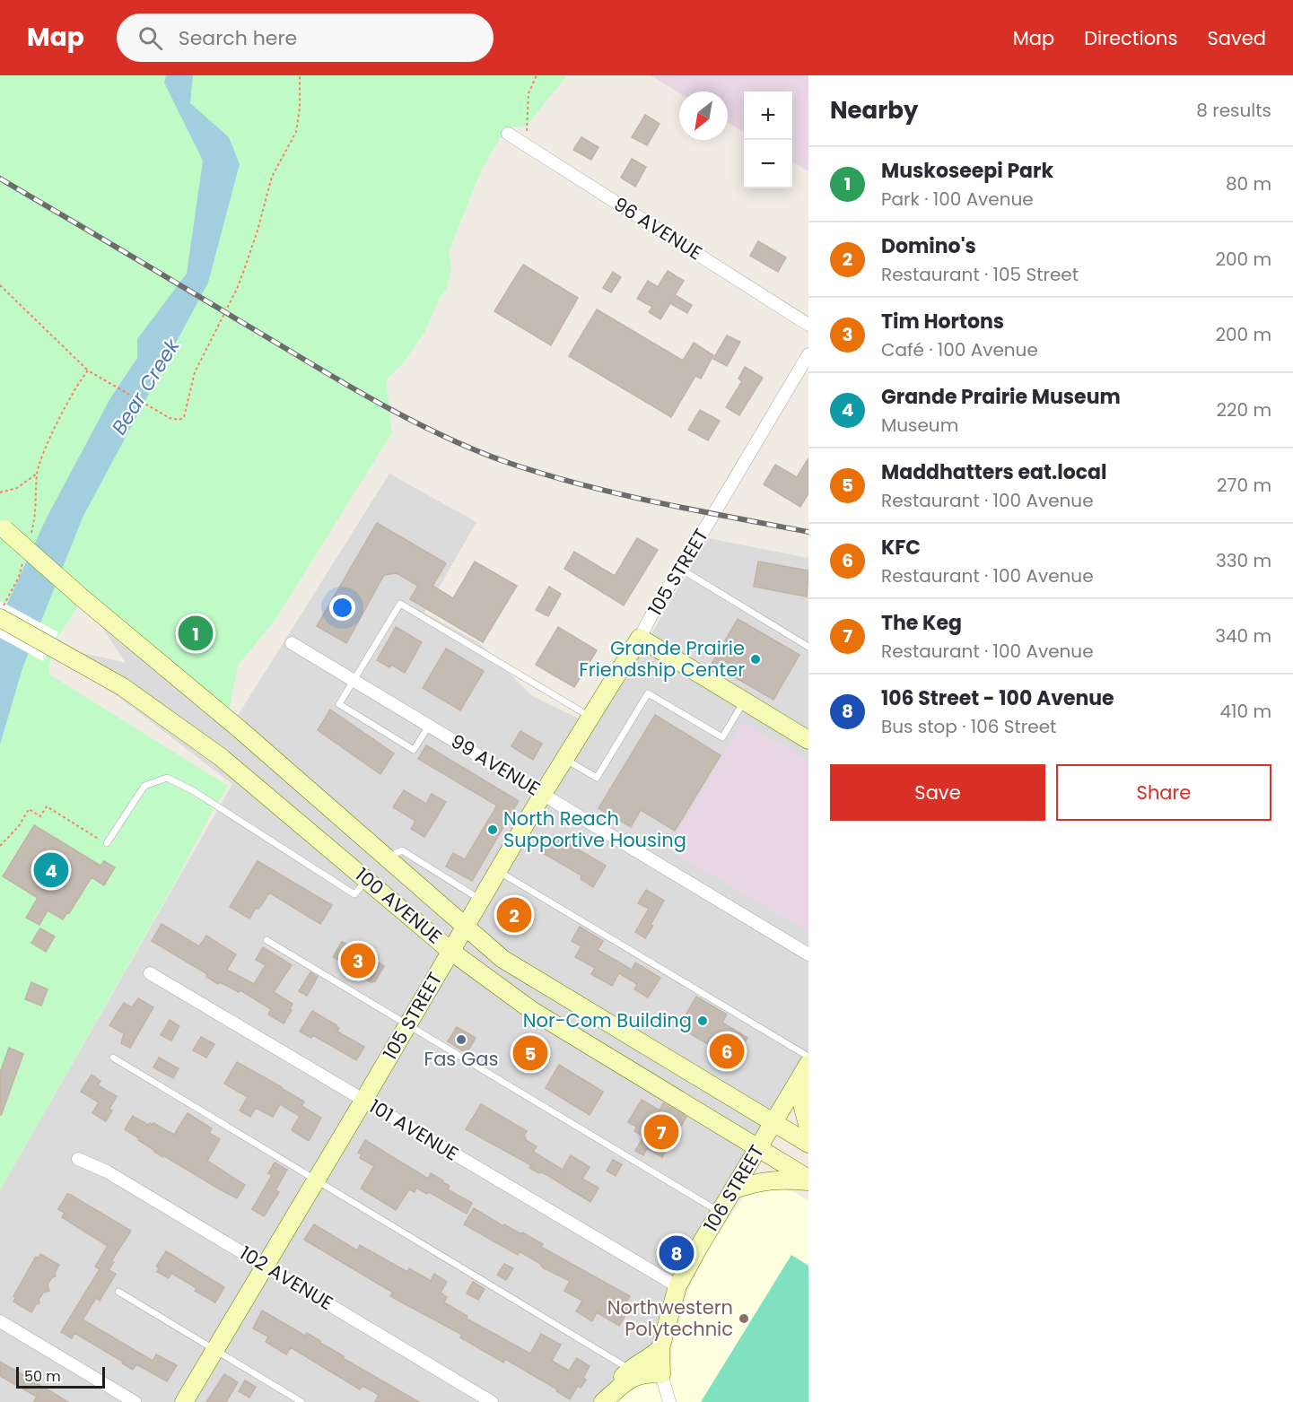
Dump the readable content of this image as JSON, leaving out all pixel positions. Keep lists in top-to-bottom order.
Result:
{
  "streets": {
    "main road": ["105 STREET", "100 AVENUE", "106 STREET"],
    "street": [
      "96 AVENUE",
      "99 AVENUE",
      "101 AVENUE",
      "102 AVENUE"
    ]
  },
  "crossings": [
    ["105 STREET", "99 AVENUE"],
    ["105 STREET", "100 AVENUE"],
    ["105 STREET", "101 AVENUE"],
    ["105 STREET", "102 AVENUE"],
    ["100 AVENUE", "106 STREET"],
    ["101 AVENUE", "106 STREET"]
  ],
  "water": ["Bear Creek"],
  "places": [
    "Grande Prairie Friendship Center",
    "North Reach Supportive Housing",
    "Nor-Com Building",
    "Fas Gas",
    "Northwestern Polytechnic"
  ],
  "scale_bar": "50 m",
  "north": "bottom left",
  "page": {
    "header": "Map",
    "search": "Search here",
    "nav": ["Map", "Directions", "Saved"],
    "heading": ["Nearby", "8 results"],
    "map_buttons": ["+", "−"],
    "list": [
      {
        "mark": "1",
        "name": "Muskoseepi Park",
        "note": "Park · 100 Avenue",
        "value": "80 m"
      },
      {
        "mark": "2",
        "name": "Domino's",
        "note": "Restaurant · 105 Street",
        "value": "200 m"
      },
      {
        "mark": "3",
        "name": "Tim Hortons",
        "note": "Café · 100 Avenue",
        "value": "200 m"
      },
      {
        "mark": "4",
        "name": "Grande Prairie Museum",
        "note": "Museum",
        "value": "220 m"
      },
      {
        "mark": "5",
        "name": "Maddhatters eat.local",
        "note": "Restaurant · 100 Avenue",
        "value": "270 m"
      },
      {
        "mark": "6",
        "name": "KFC",
        "note": "Restaurant · 100 Avenue",
        "value": "330 m"
      },
      {
        "mark": "7",
        "name": "The Keg",
        "note": "Restaurant · 100 Avenue",
        "value": "340 m"
      },
      {
        "mark": "8",
        "name": "106 Street - 100 Avenue",
        "note": "Bus stop · 106 Street",
        "value": "410 m"
      }
    ],
    "pins": [
      "1",
      "4",
      "2",
      "3",
      "6",
      "5",
      "7",
      "8"
    ],
    "buttons": ["Save", "Share"],
    "scale": "50 m"
  }
}
